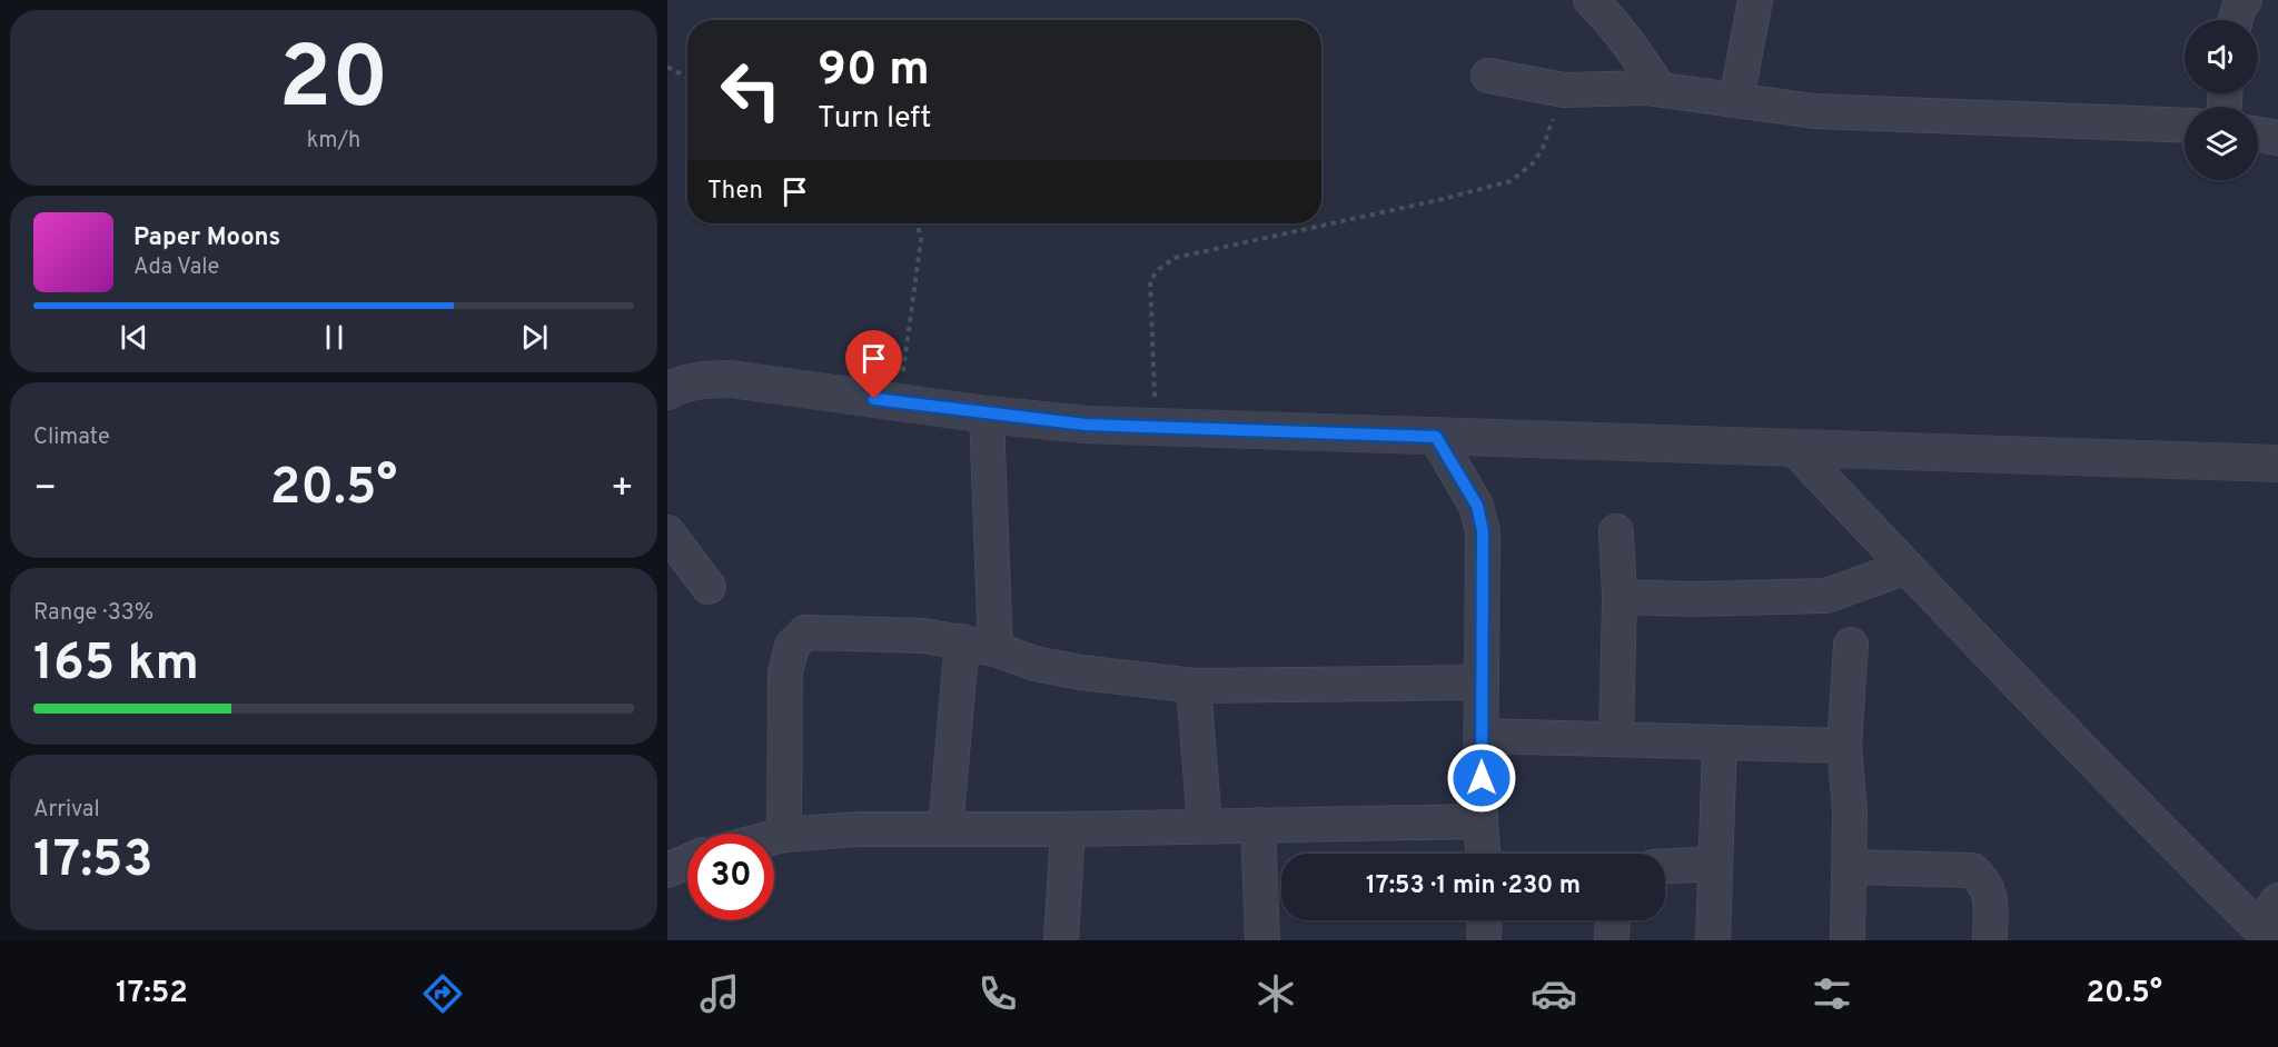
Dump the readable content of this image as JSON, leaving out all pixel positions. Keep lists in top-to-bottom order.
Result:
{
  "page": {
    "tile": [
      ["20", "km/h"],
      "Climate",
      ["Range · 33%", "165 km"],
      ["Arrival", "17:53"]
    ],
    "turn": ["90 m", "Turn left"],
    "then": "Then",
    "song": ["Paper Moons", "Ada Vale"],
    "heat": ["−", "20.5°", "+"],
    "limit": "30",
    "trip": "17:53 · 1 min · 230 m",
    "tabs": ["17:52", "20.5°"]
  }
}
